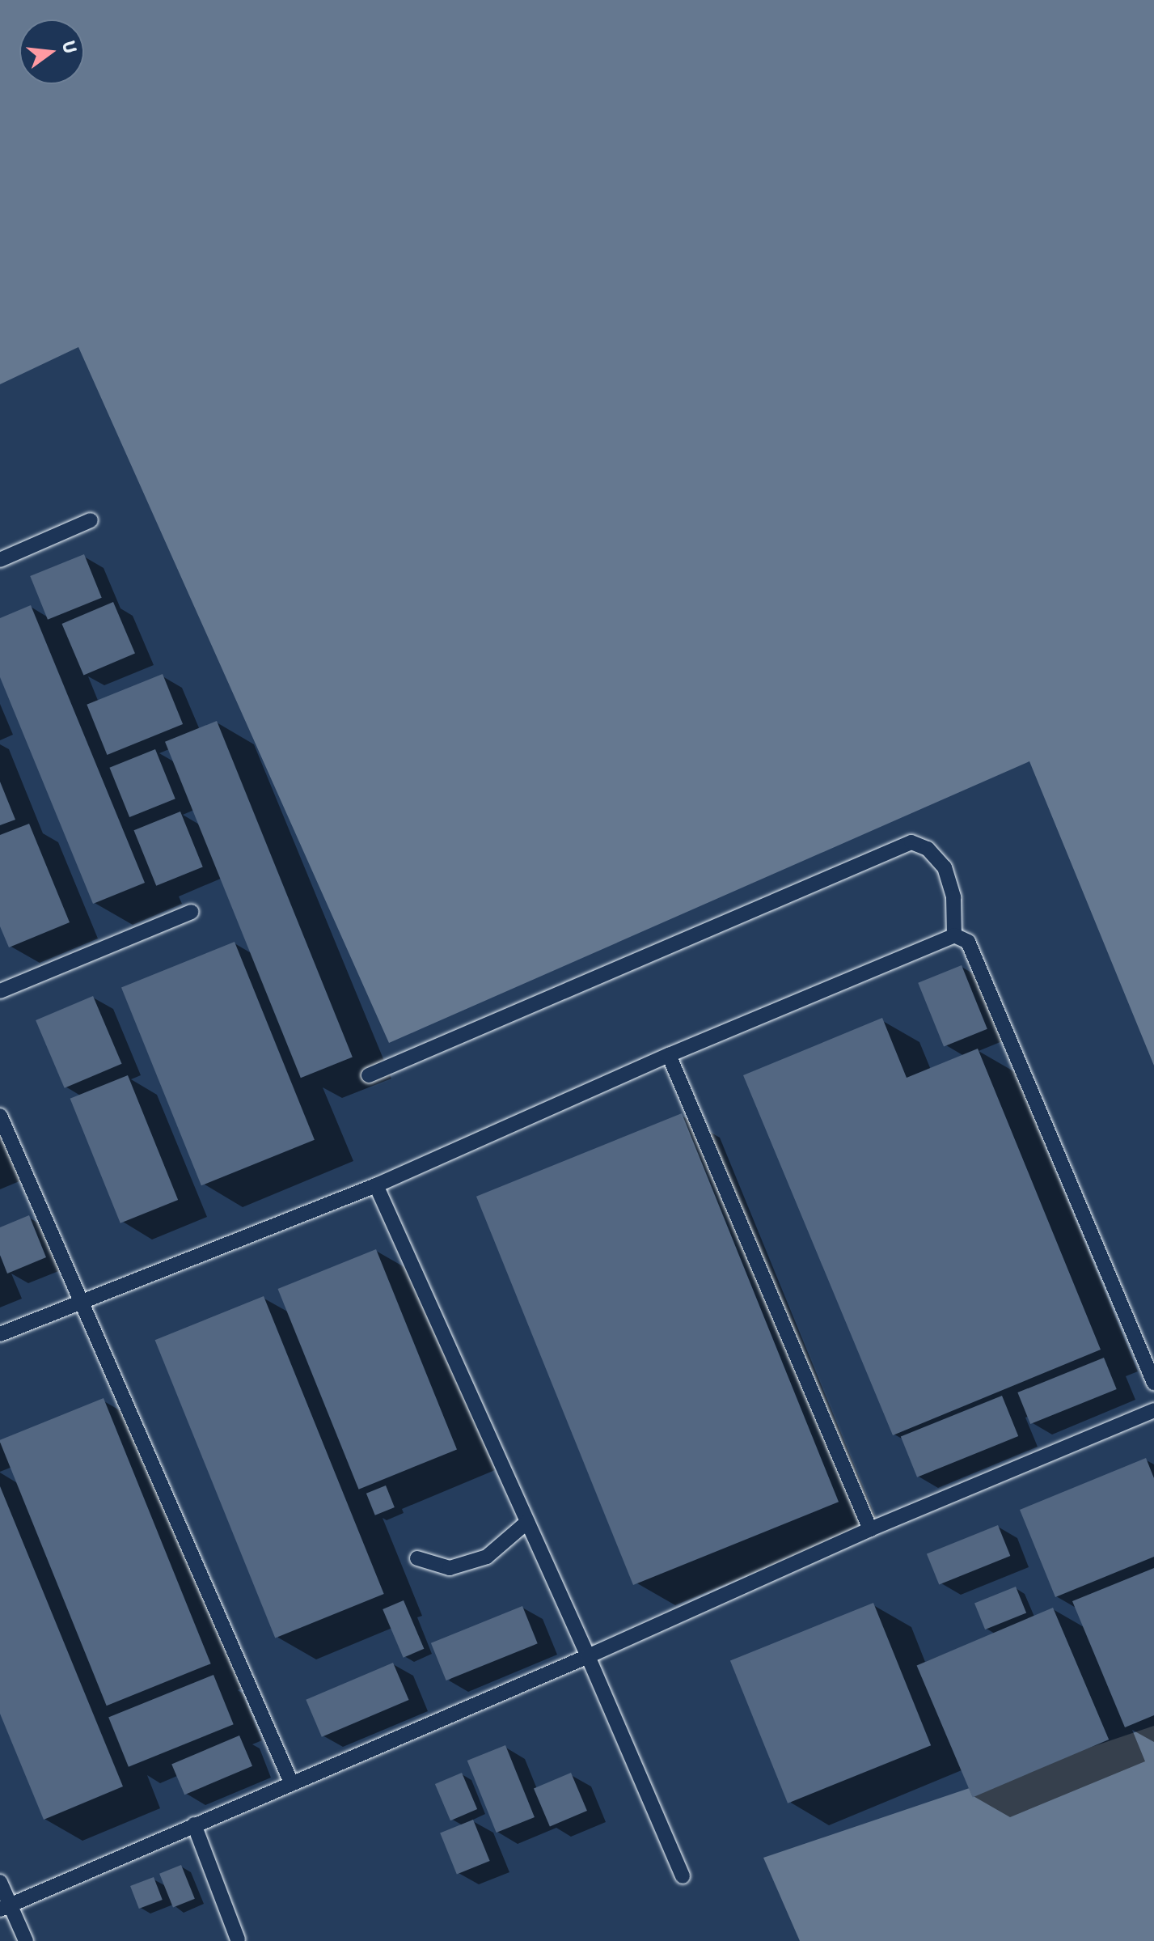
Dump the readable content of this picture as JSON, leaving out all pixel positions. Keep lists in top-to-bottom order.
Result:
{
  "north": "right"
}
